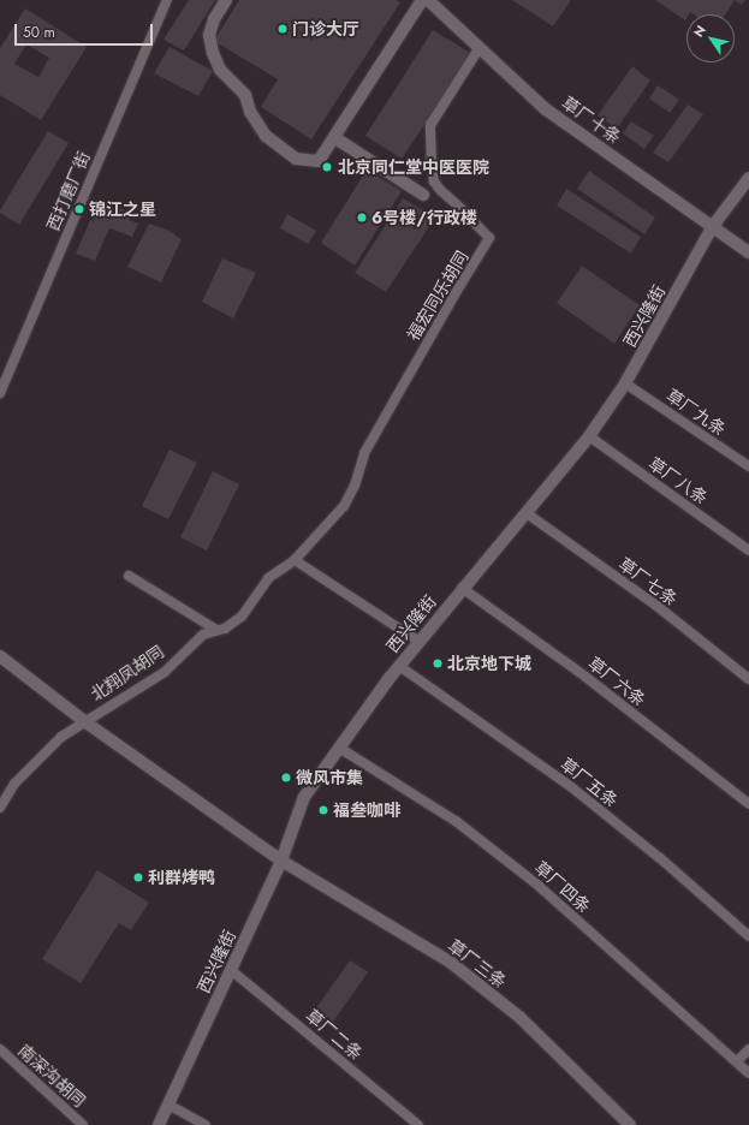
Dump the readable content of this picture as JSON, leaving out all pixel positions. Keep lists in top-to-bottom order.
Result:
{
  "streets": {
    "street": [
      "草厂十条",
      "西兴隆街",
      "北翔凤胡同",
      "草厂三条"
    ],
    "lane": [
      "西打磨厂街",
      "福宏同乐胡同",
      "草厂九条",
      "草厂八条",
      "草厂七条",
      "草厂六条",
      "草厂五条",
      "草厂四条",
      "草厂二条",
      "南深沟胡同"
    ]
  },
  "crossings": [
    ["草厂十条", "福宏同乐胡同"],
    ["草厂十条", "西兴隆街"],
    ["福宏同乐胡同", "北翔凤胡同"],
    ["西兴隆街", "草厂九条"],
    ["西兴隆街", "草厂八条"],
    ["西兴隆街", "草厂七条"],
    ["西兴隆街", "北翔凤胡同"],
    ["西兴隆街", "草厂六条"],
    ["西兴隆街", "草厂五条"],
    ["西兴隆街", "草厂四条"],
    ["西兴隆街", "草厂三条"],
    ["西兴隆街", "草厂二条"],
    ["北翔凤胡同", "草厂三条"]
  ],
  "places": [
    "门诊大厅",
    "北京同仁堂中医医院",
    "锦江之星",
    "6号楼/行政楼",
    "北京地下城",
    "微风市集",
    "福叁咖啡",
    "利群烤鸭"
  ],
  "scale_bar": "50 m",
  "north": "top left"
}
